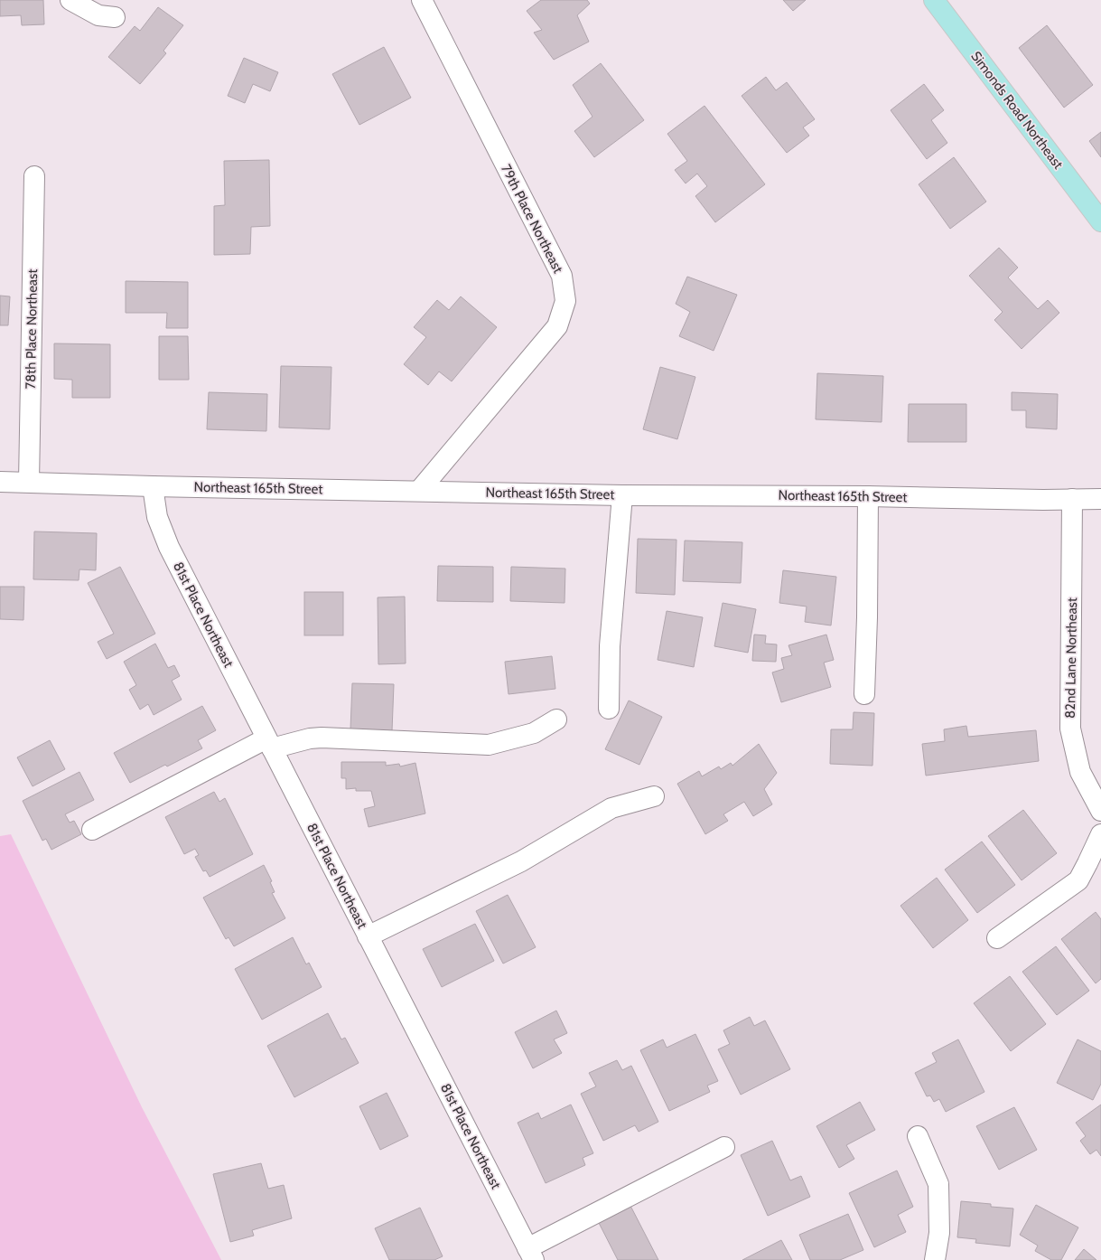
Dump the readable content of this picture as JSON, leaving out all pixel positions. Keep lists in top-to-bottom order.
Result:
{
  "streets": {
    "main road": ["Simonds Road Northeast"],
    "street": [
      "79th Place Northeast",
      "78th Place Northeast",
      "Northeast 165th Street",
      "81st Place Northeast",
      "82nd Lane Northeast"
    ]
  },
  "crossings": [
    ["79th Place Northeast", "Northeast 165th Street"],
    ["78th Place Northeast", "Northeast 165th Street"],
    ["Northeast 165th Street", "81st Place Northeast"],
    ["Northeast 165th Street", "82nd Lane Northeast"]
  ]
}
